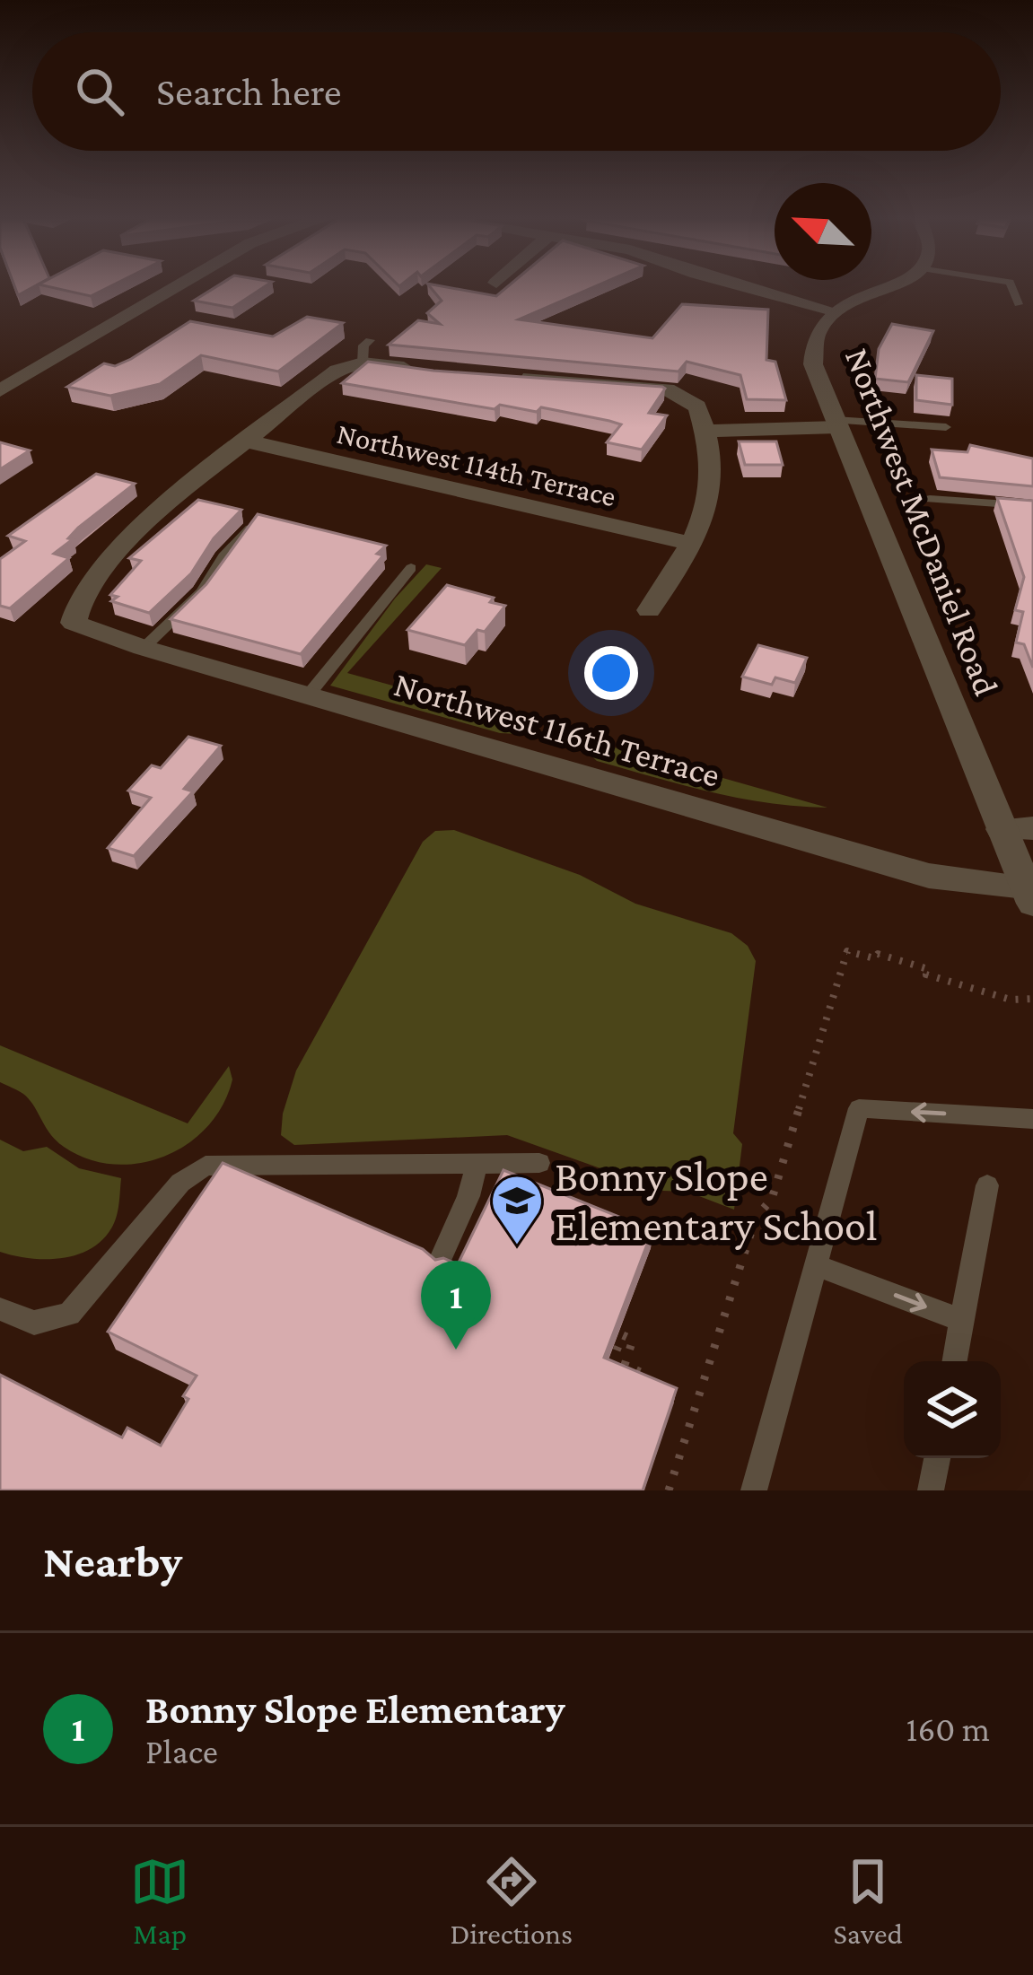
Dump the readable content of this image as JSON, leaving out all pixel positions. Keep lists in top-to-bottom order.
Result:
{
  "streets": {
    "street": ["Northwest 114th Terrace", "Northwest McDaniel Road", "Northwest 116th Terrace"]
  },
  "crossings": [
    ["Northwest 114th Terrace", "Northwest 116th Terrace"],
    ["Northwest McDaniel Road", "Northwest 116th Terrace"]
  ],
  "places": {
    "school or university": ["Bonny Slope Elementary School"]
  },
  "north": "top left",
  "page": {
    "search": "Search here",
    "pins": "1",
    "heading": "Nearby",
    "list": [
      {
        "mark": "1",
        "name": "Bonny Slope Elementary",
        "note": "Place",
        "value": "160 m"
      }
    ],
    "nav": ["Map", "Directions", "Saved"]
  }
}
